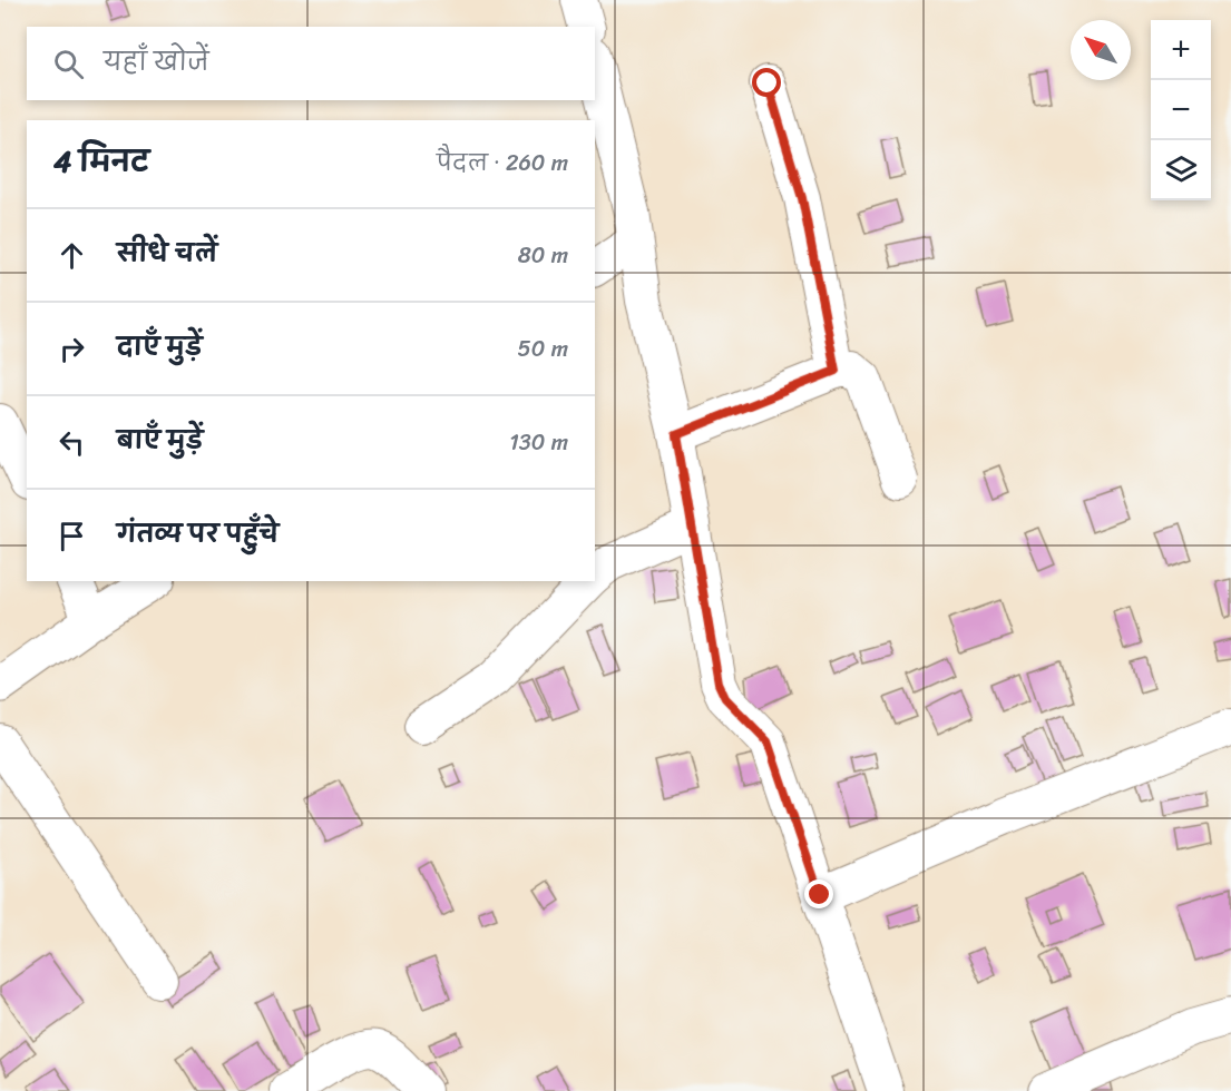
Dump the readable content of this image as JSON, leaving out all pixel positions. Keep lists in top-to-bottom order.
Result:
{
  "north": "top left",
  "page": {
    "map_buttons": ["+", "−"],
    "search": "यहाँ खोजें",
    "heading": ["4 मिनट", "पैदल · 260 m"],
    "list": [
      ["सीधे चलें", "80 m"],
      ["दाएँ मुड़ें", "50 m"],
      ["बाएँ मुड़ें", "130 m"],
      "गंतव्य पर पहुँचे"
    ]
  }
}
